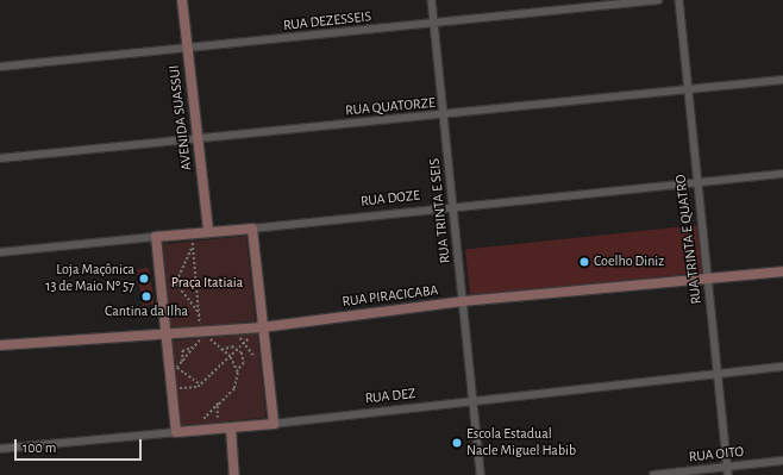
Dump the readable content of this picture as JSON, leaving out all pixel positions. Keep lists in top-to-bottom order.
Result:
{
  "streets": {
    "street": [
      "RUA DEZESSEIS",
      "RUA QUATORZE",
      "AVENIDA SUASSUI",
      "RUA DOZE",
      "RUA TRINTA E SEIS",
      "RUA TRINTA E QUATRO",
      "RUA PIRACICABA",
      "RUA DEZ",
      "RUA OITO"
    ]
  },
  "crossings": [
    ["RUA DEZESSEIS", "AVENIDA SUASSUI"],
    ["RUA DEZESSEIS", "RUA TRINTA E SEIS"],
    ["RUA QUATORZE", "AVENIDA SUASSUI"],
    ["RUA QUATORZE", "RUA TRINTA E SEIS"],
    ["RUA QUATORZE", "RUA TRINTA E QUATRO"],
    ["AVENIDA SUASSUI", "RUA DOZE"],
    ["RUA DOZE", "RUA TRINTA E SEIS"],
    ["RUA DOZE", "RUA TRINTA E QUATRO"],
    ["RUA TRINTA E SEIS", "RUA PIRACICABA"],
    ["RUA TRINTA E SEIS", "RUA DEZ"],
    ["RUA TRINTA E QUATRO", "RUA PIRACICABA"],
    ["RUA TRINTA E QUATRO", "RUA DEZ"],
    ["RUA TRINTA E QUATRO", "RUA OITO"]
  ],
  "parks": ["Praça Itatiaia"],
  "places": [
    "Coelho Diniz",
    "Loja Maçônica 13 de Maio Nº 57",
    "Cantina da Ilha",
    "Escola Estadual Nacle Miguel Habib"
  ],
  "scale_bar": "100 m"
}
